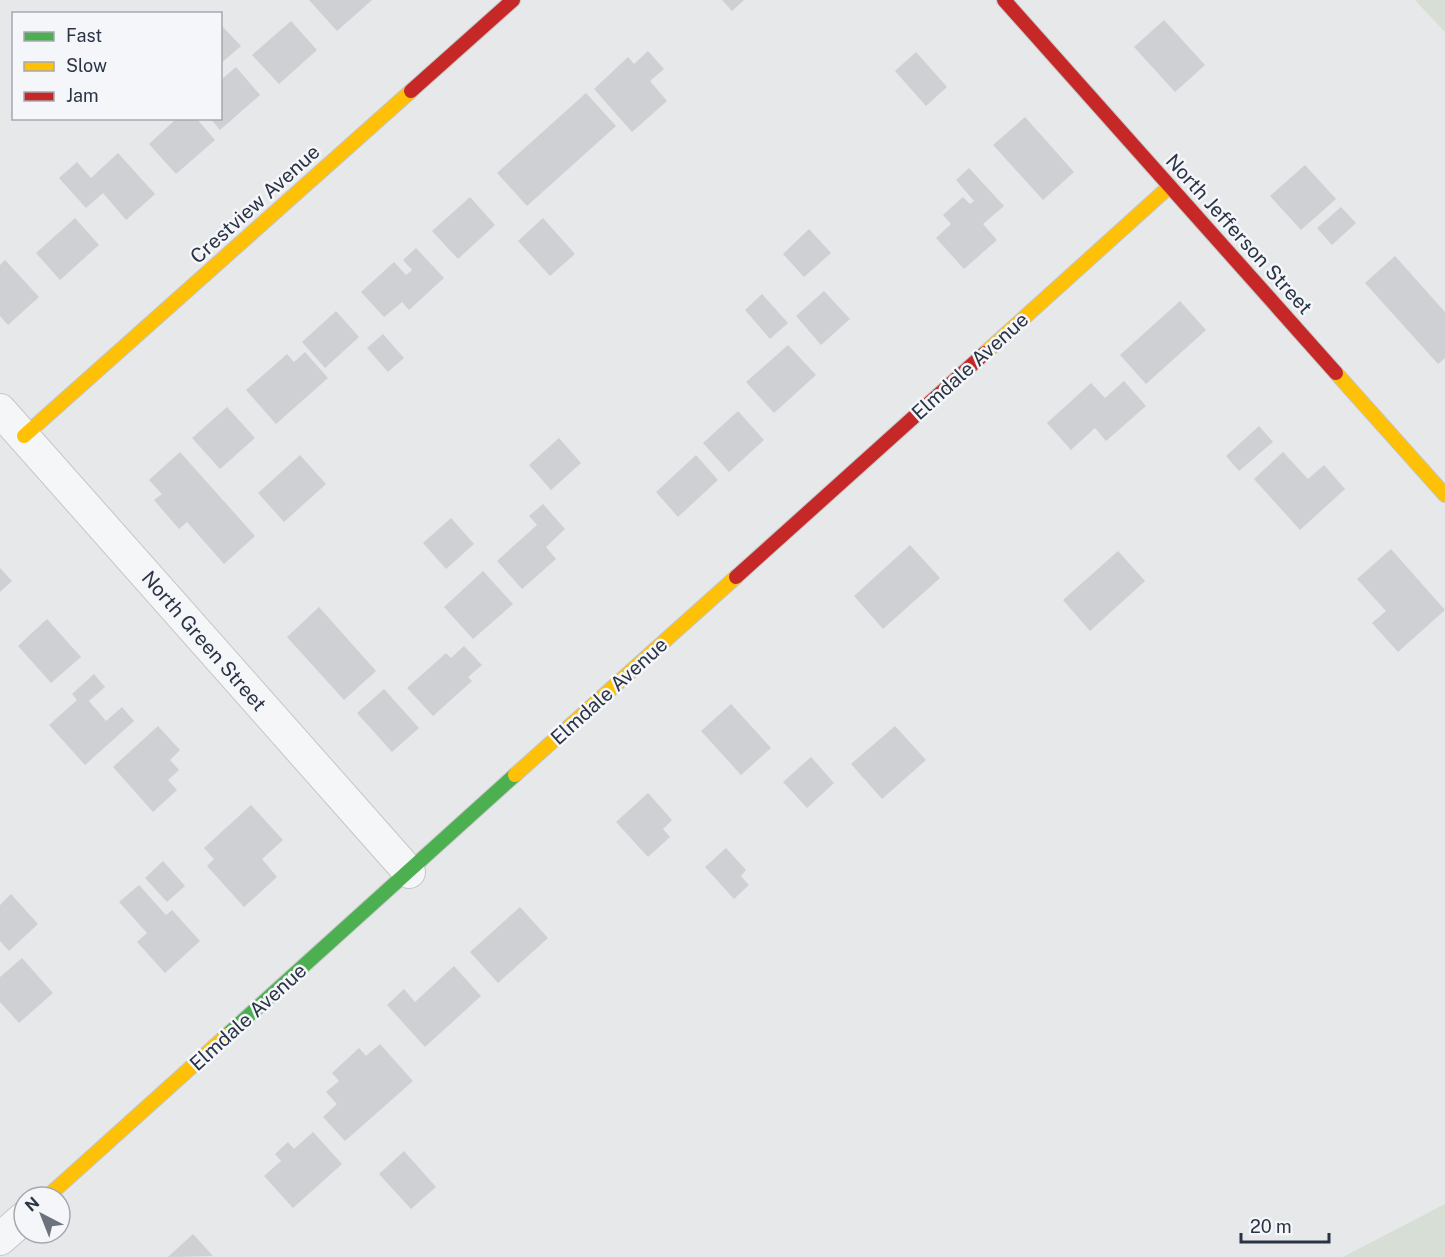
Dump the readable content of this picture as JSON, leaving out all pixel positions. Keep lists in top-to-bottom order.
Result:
{
  "streets": {
    "street": [
      "Crestview Avenue",
      "North Jefferson Street",
      "Elmdale Avenue",
      "North Green Street"
    ]
  },
  "crossings": [
    ["Crestview Avenue", "North Green Street"],
    ["North Jefferson Street", "Elmdale Avenue"],
    ["Elmdale Avenue", "North Green Street"]
  ],
  "legend": ["Fast", "Slow", "Jam"],
  "scale_bar": "20 m",
  "north": "top left"
}
